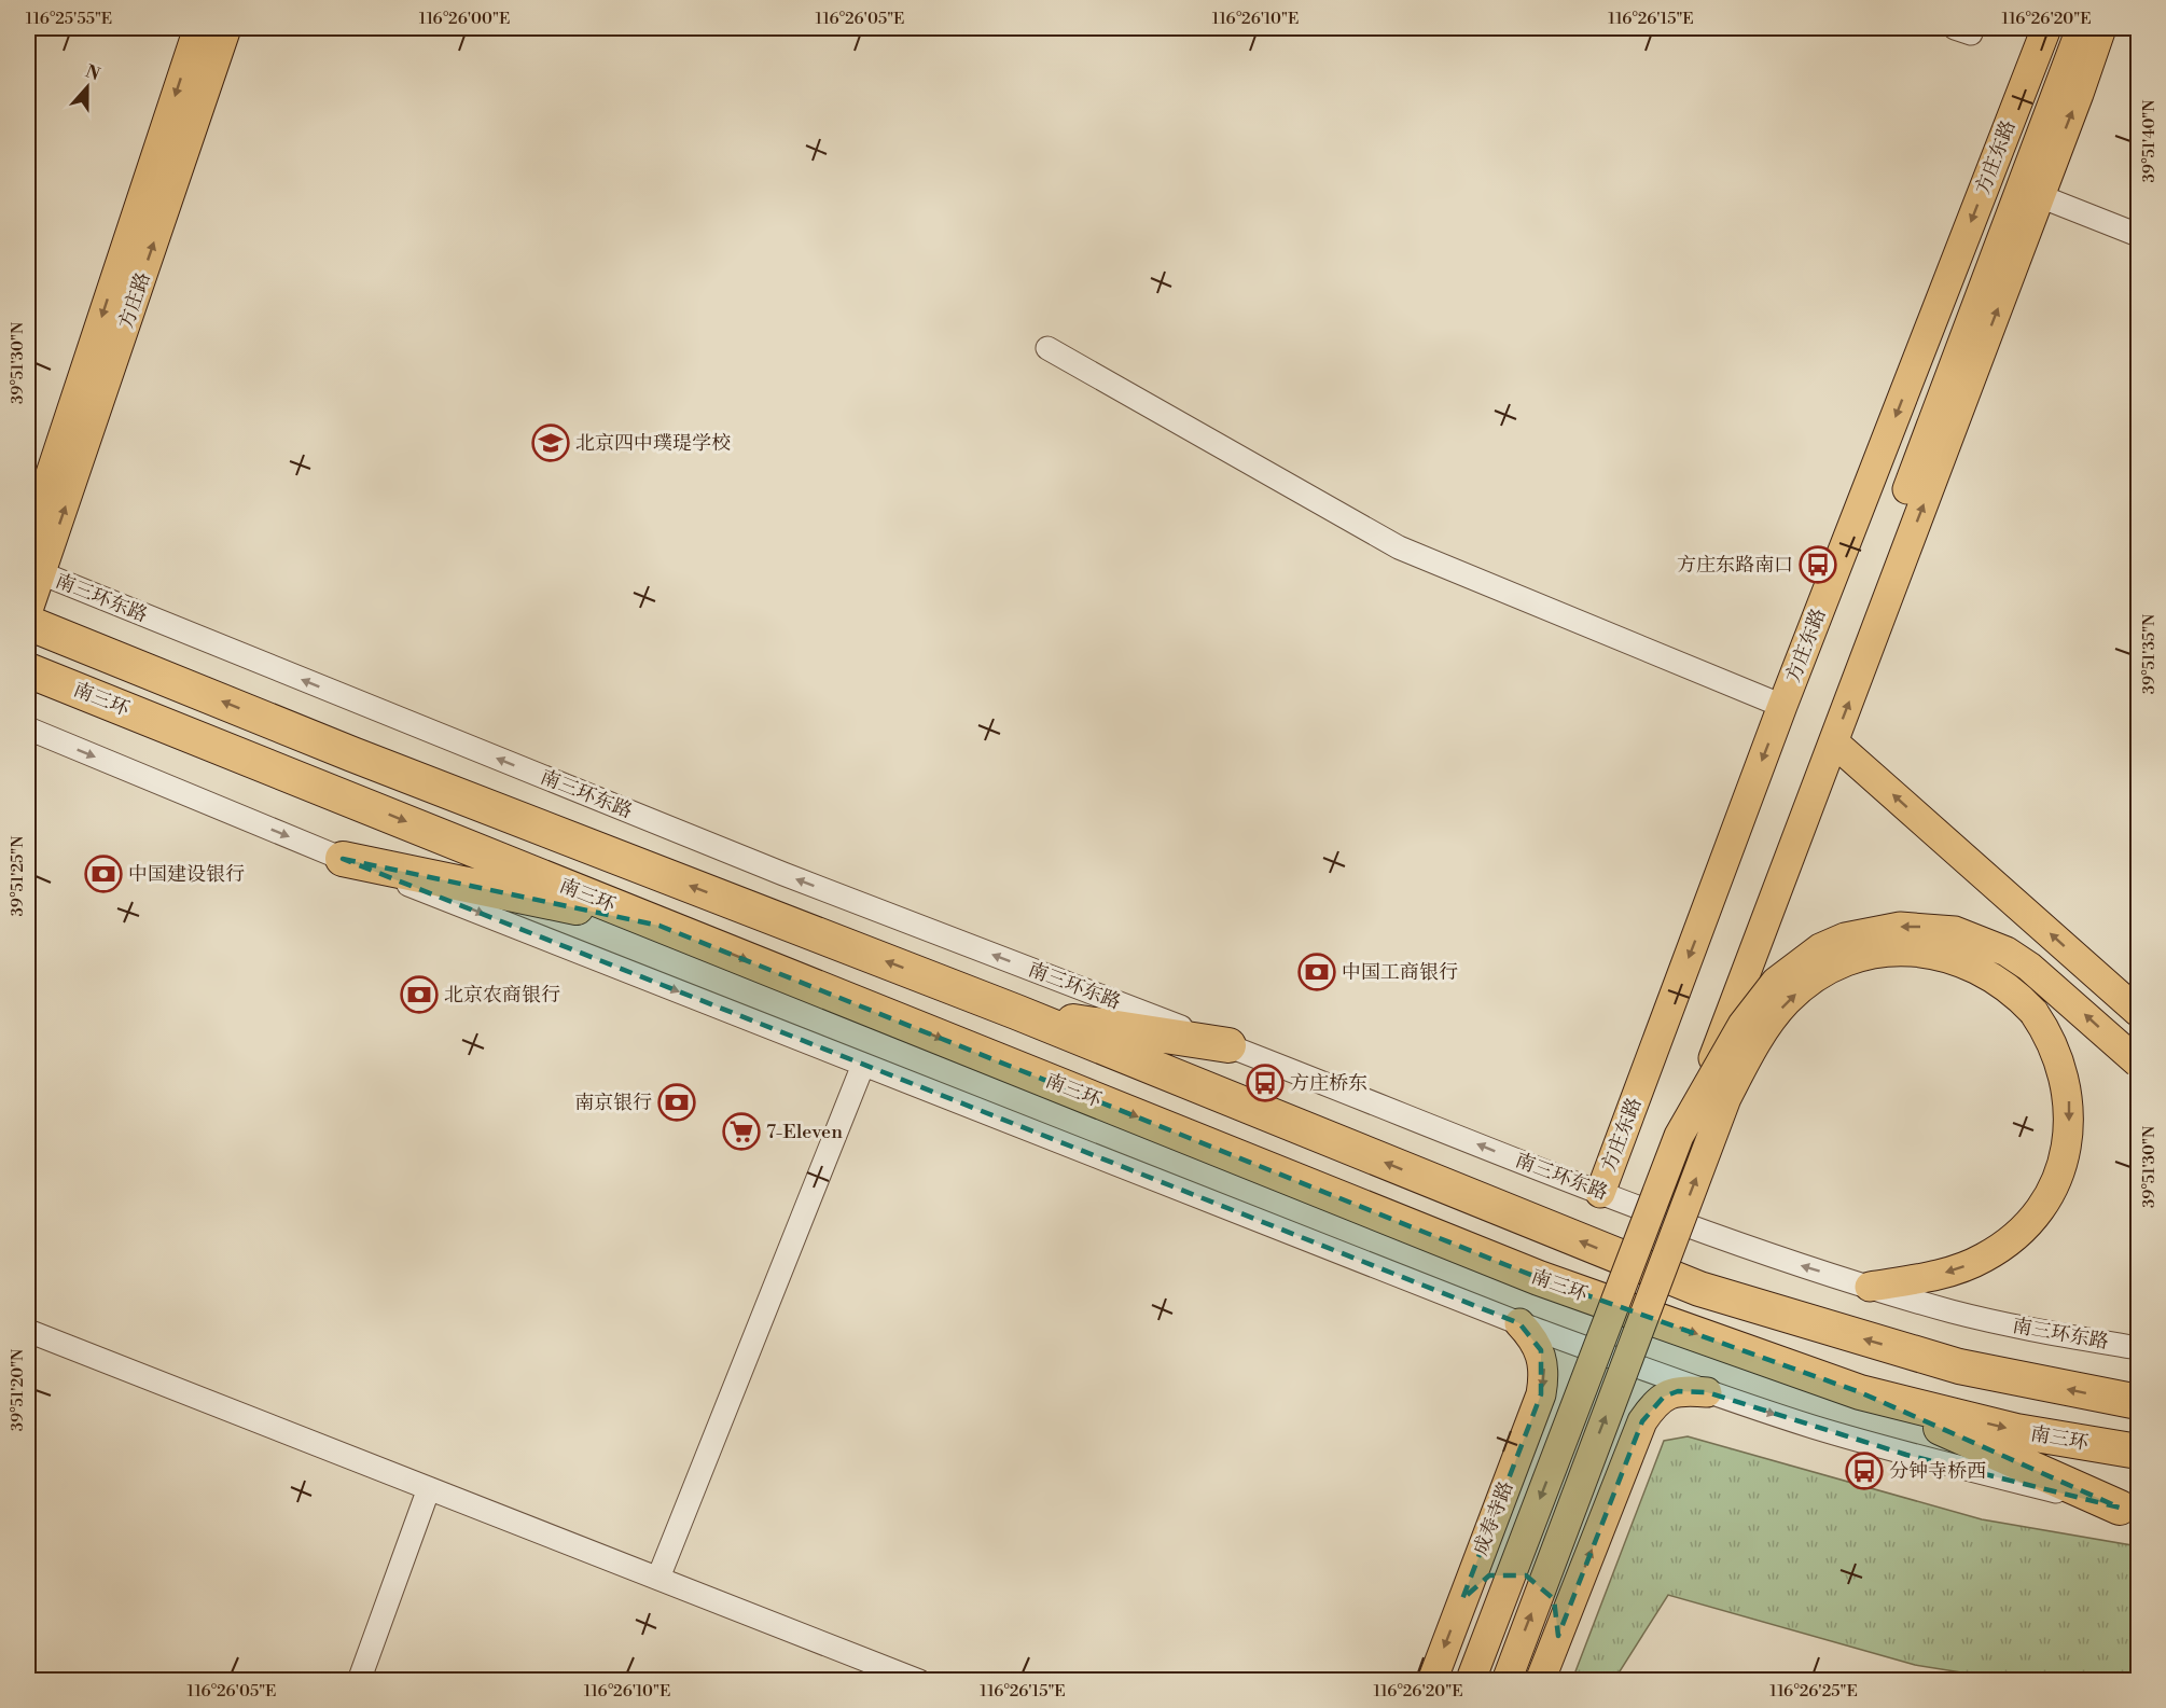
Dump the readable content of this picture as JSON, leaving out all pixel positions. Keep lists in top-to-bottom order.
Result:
{
  "streets": {
    "highway": ["南三环"],
    "main road": ["方庄东路", "方庄路", "成寿寺路"],
    "street": ["南三环东路"]
  },
  "crossings": [
    ["方庄东路", "南三环东路"],
    ["方庄路", "南三环东路"]
  ],
  "places": {
    "school or university": ["北京四中璞瑅学校"],
    "bus stop": ["方庄东路南口", "方庄桥东", "分钟寺桥西"],
    "bank": [
      "中国建设银行",
      "中国工商银行",
      "北京农商银行",
      "南京银行"
    ],
    "supermarket": ["7-Eleven"]
  },
  "north": "top",
  "coordinates": [
    "116°25'55\"E",
    "116°26'00\"E",
    "116°26'05\"E",
    "116°26'10\"E",
    "116°26'15\"E",
    "116°26'20\"E",
    "39°51'40\"N",
    "39°51'30\"N",
    "39°51'35\"N",
    "39°51'25\"N",
    "39°51'20\"N",
    "116°26'25\"E"
  ]
}
